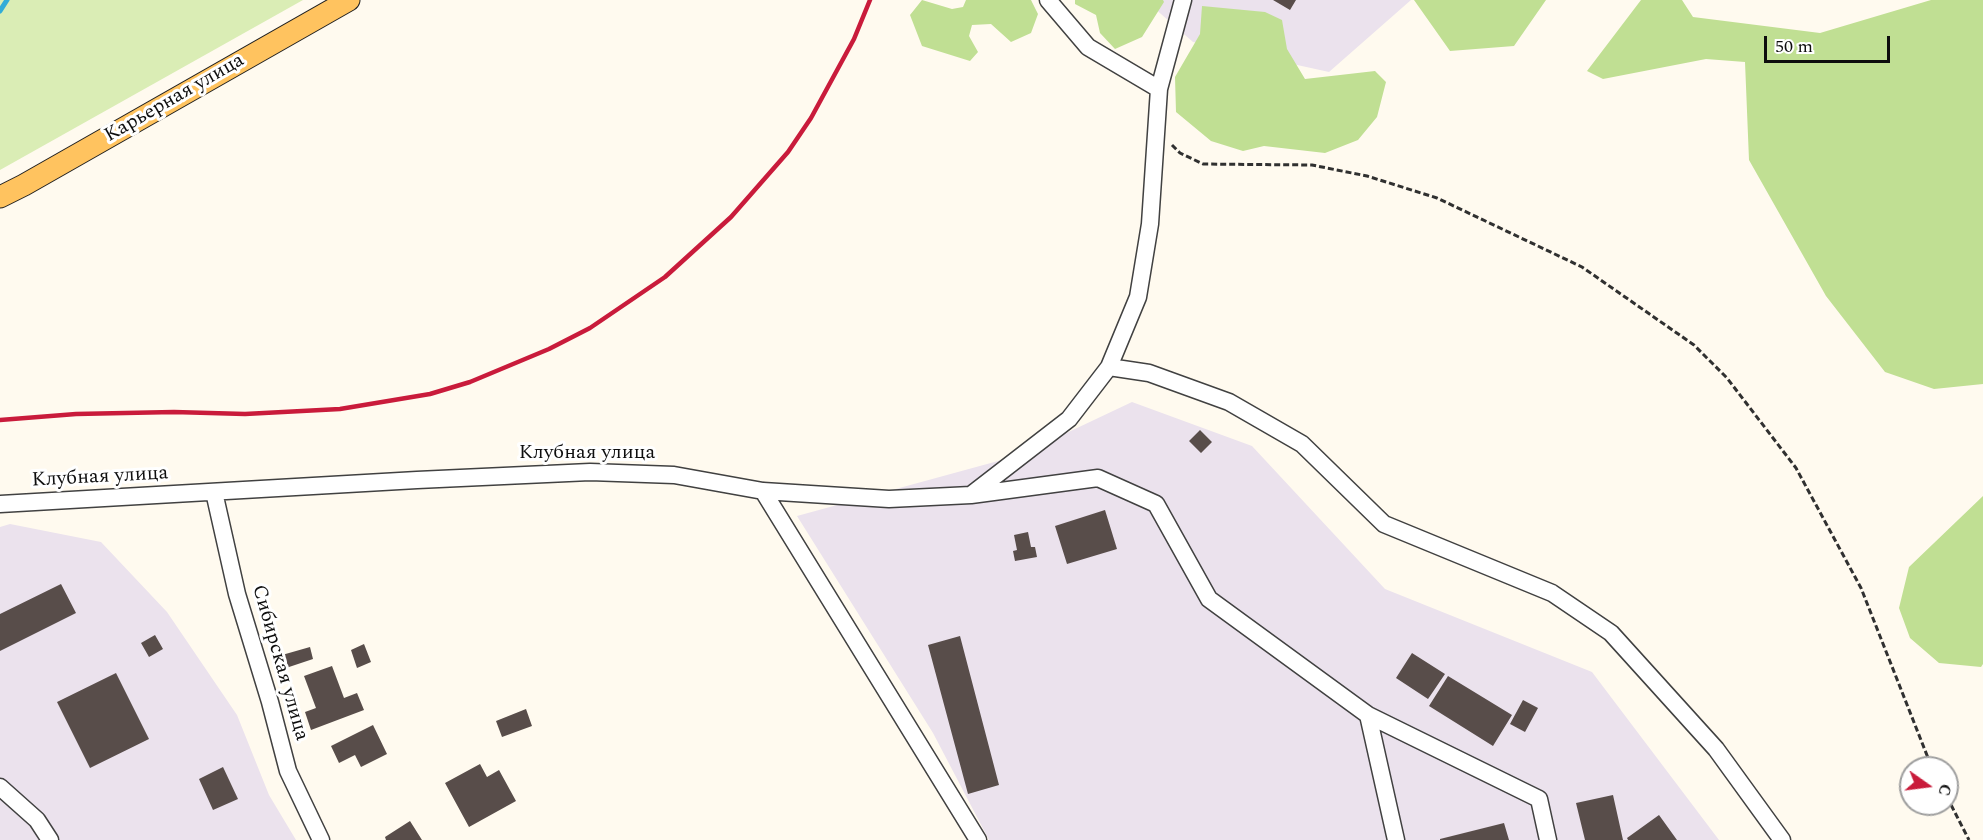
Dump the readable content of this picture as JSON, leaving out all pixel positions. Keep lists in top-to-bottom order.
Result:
{
  "streets": {
    "main road": ["Карьерная улица"],
    "street": ["Клубная улица", "Сибирская улица"]
  },
  "crossings": [
    ["Клубная улица", "Сибирская улица"]
  ],
  "scale_bar": "50 m",
  "north": "right"
}
